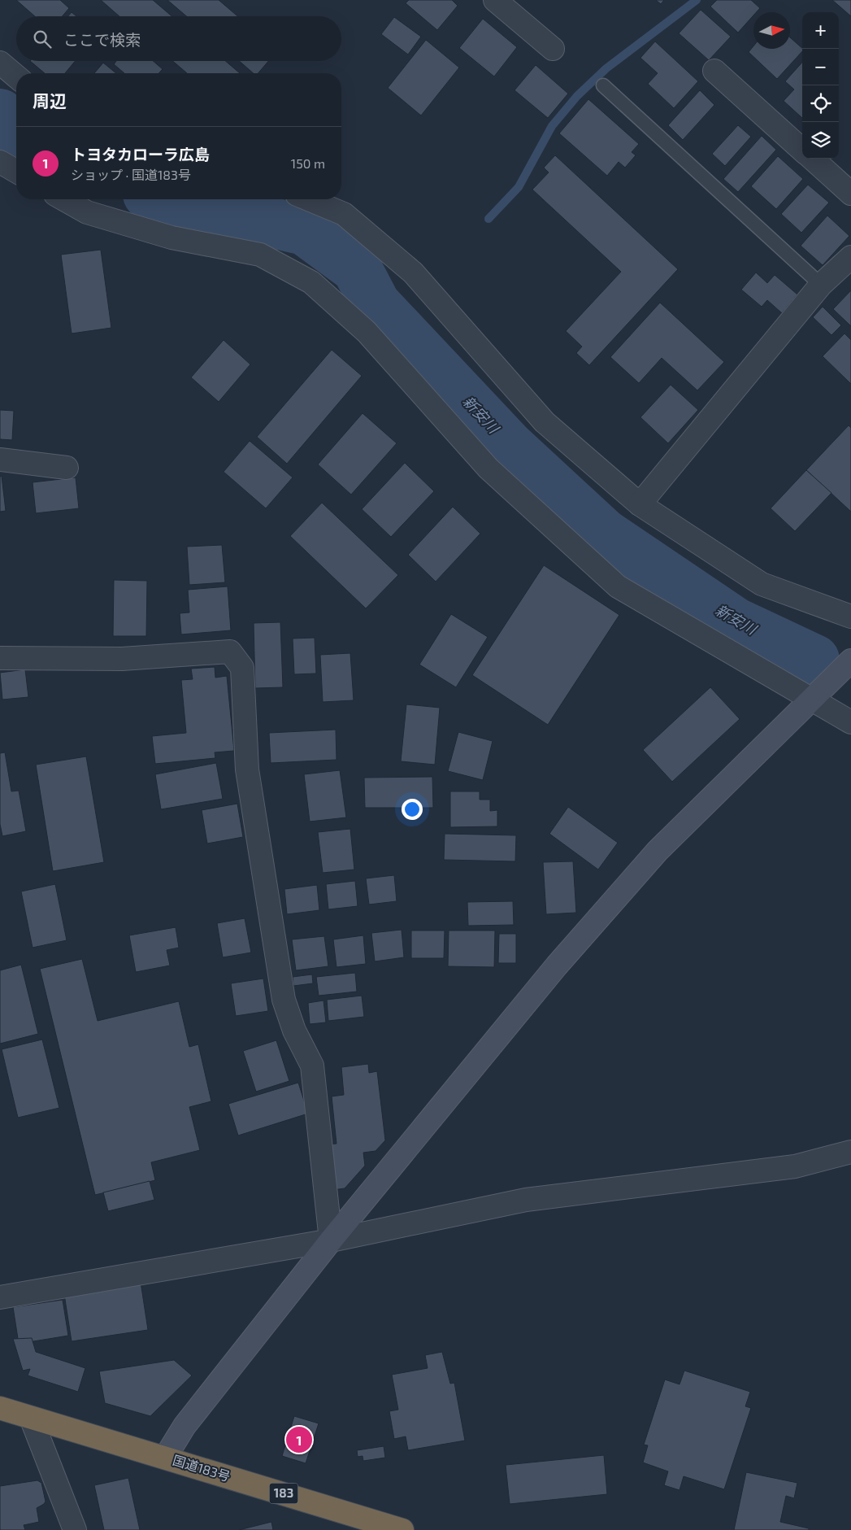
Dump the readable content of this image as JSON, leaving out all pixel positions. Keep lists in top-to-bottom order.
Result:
{
  "streets": {
    "highway": ["国道183号", "183"]
  },
  "water": ["新安川"],
  "north": "right",
  "page": {
    "map_buttons": ["+", "−"],
    "search": "ここで検索",
    "heading": "周辺",
    "list": [
      {
        "mark": "1",
        "name": "トヨタカローラ広島",
        "note": "ショップ · 国道183号",
        "value": "150 m"
      }
    ],
    "pins": "1"
  }
}
